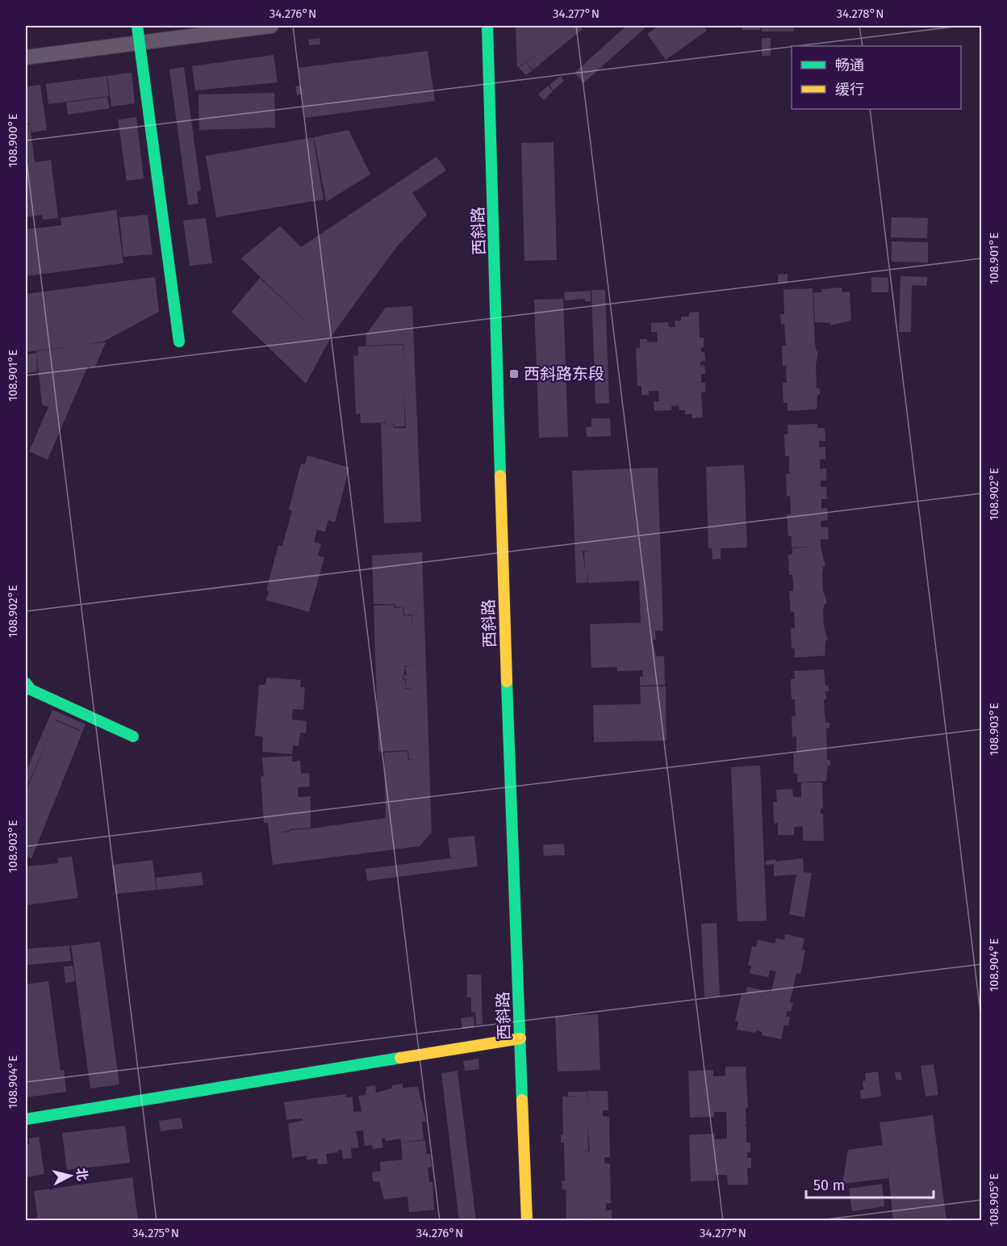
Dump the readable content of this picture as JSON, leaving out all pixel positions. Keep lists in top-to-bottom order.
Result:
{
  "streets": {
    "street": ["西斜路"]
  },
  "places": {
    "transit": ["西斜路东段"]
  },
  "legend": ["畅通", "缓行"],
  "scale_bar": "50 m",
  "north": "right",
  "coordinates": [
    "34.276°N",
    "34.277°N",
    "34.278°N",
    "108.900°E",
    "108.901°E",
    "108.902°E",
    "108.903°E",
    "108.904°E",
    "108.905°E",
    "34.275°N"
  ]
}
